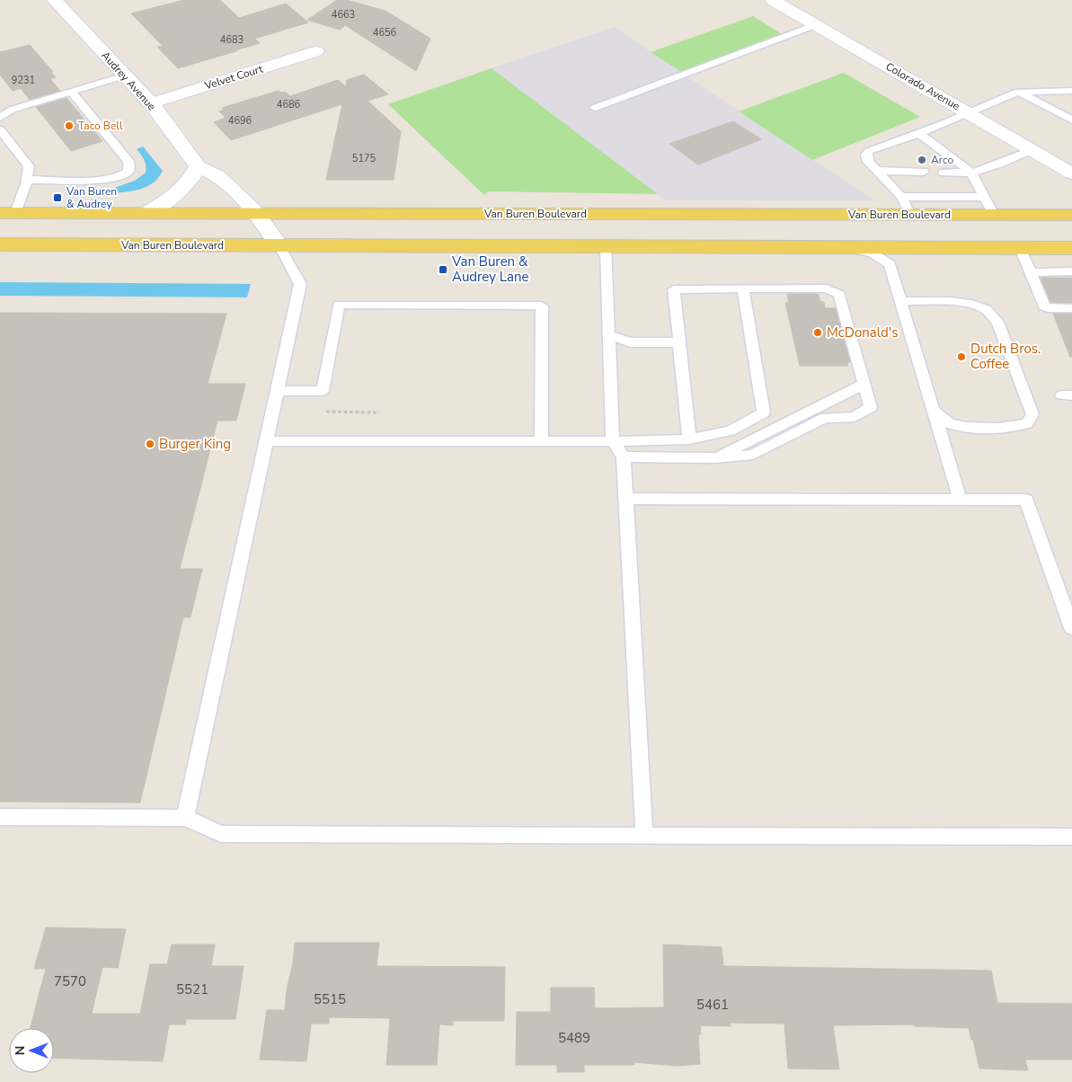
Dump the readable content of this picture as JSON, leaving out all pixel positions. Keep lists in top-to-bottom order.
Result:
{
  "streets": {
    "main road": ["Van Buren Boulevard"],
    "street": ["Velvet Court", "Audrey Avenue", "Colorado Avenue"]
  },
  "crossings": [
    ["Velvet Court", "Audrey Avenue"]
  ],
  "places": {
    "other": [
      "Taco Bell",
      "Arco",
      "McDonald's",
      "Dutch Bros. Coffee",
      "Burger King"
    ],
    "transit": ["Van Buren & Audrey", "Van Buren & Audrey Lane"]
  },
  "house_numbers": [
    "4663",
    "4656",
    "4683",
    "9231",
    "4686",
    "4696",
    "5175",
    "7570",
    "5521",
    "5515",
    "5461",
    "5489"
  ],
  "north": "left"
}
